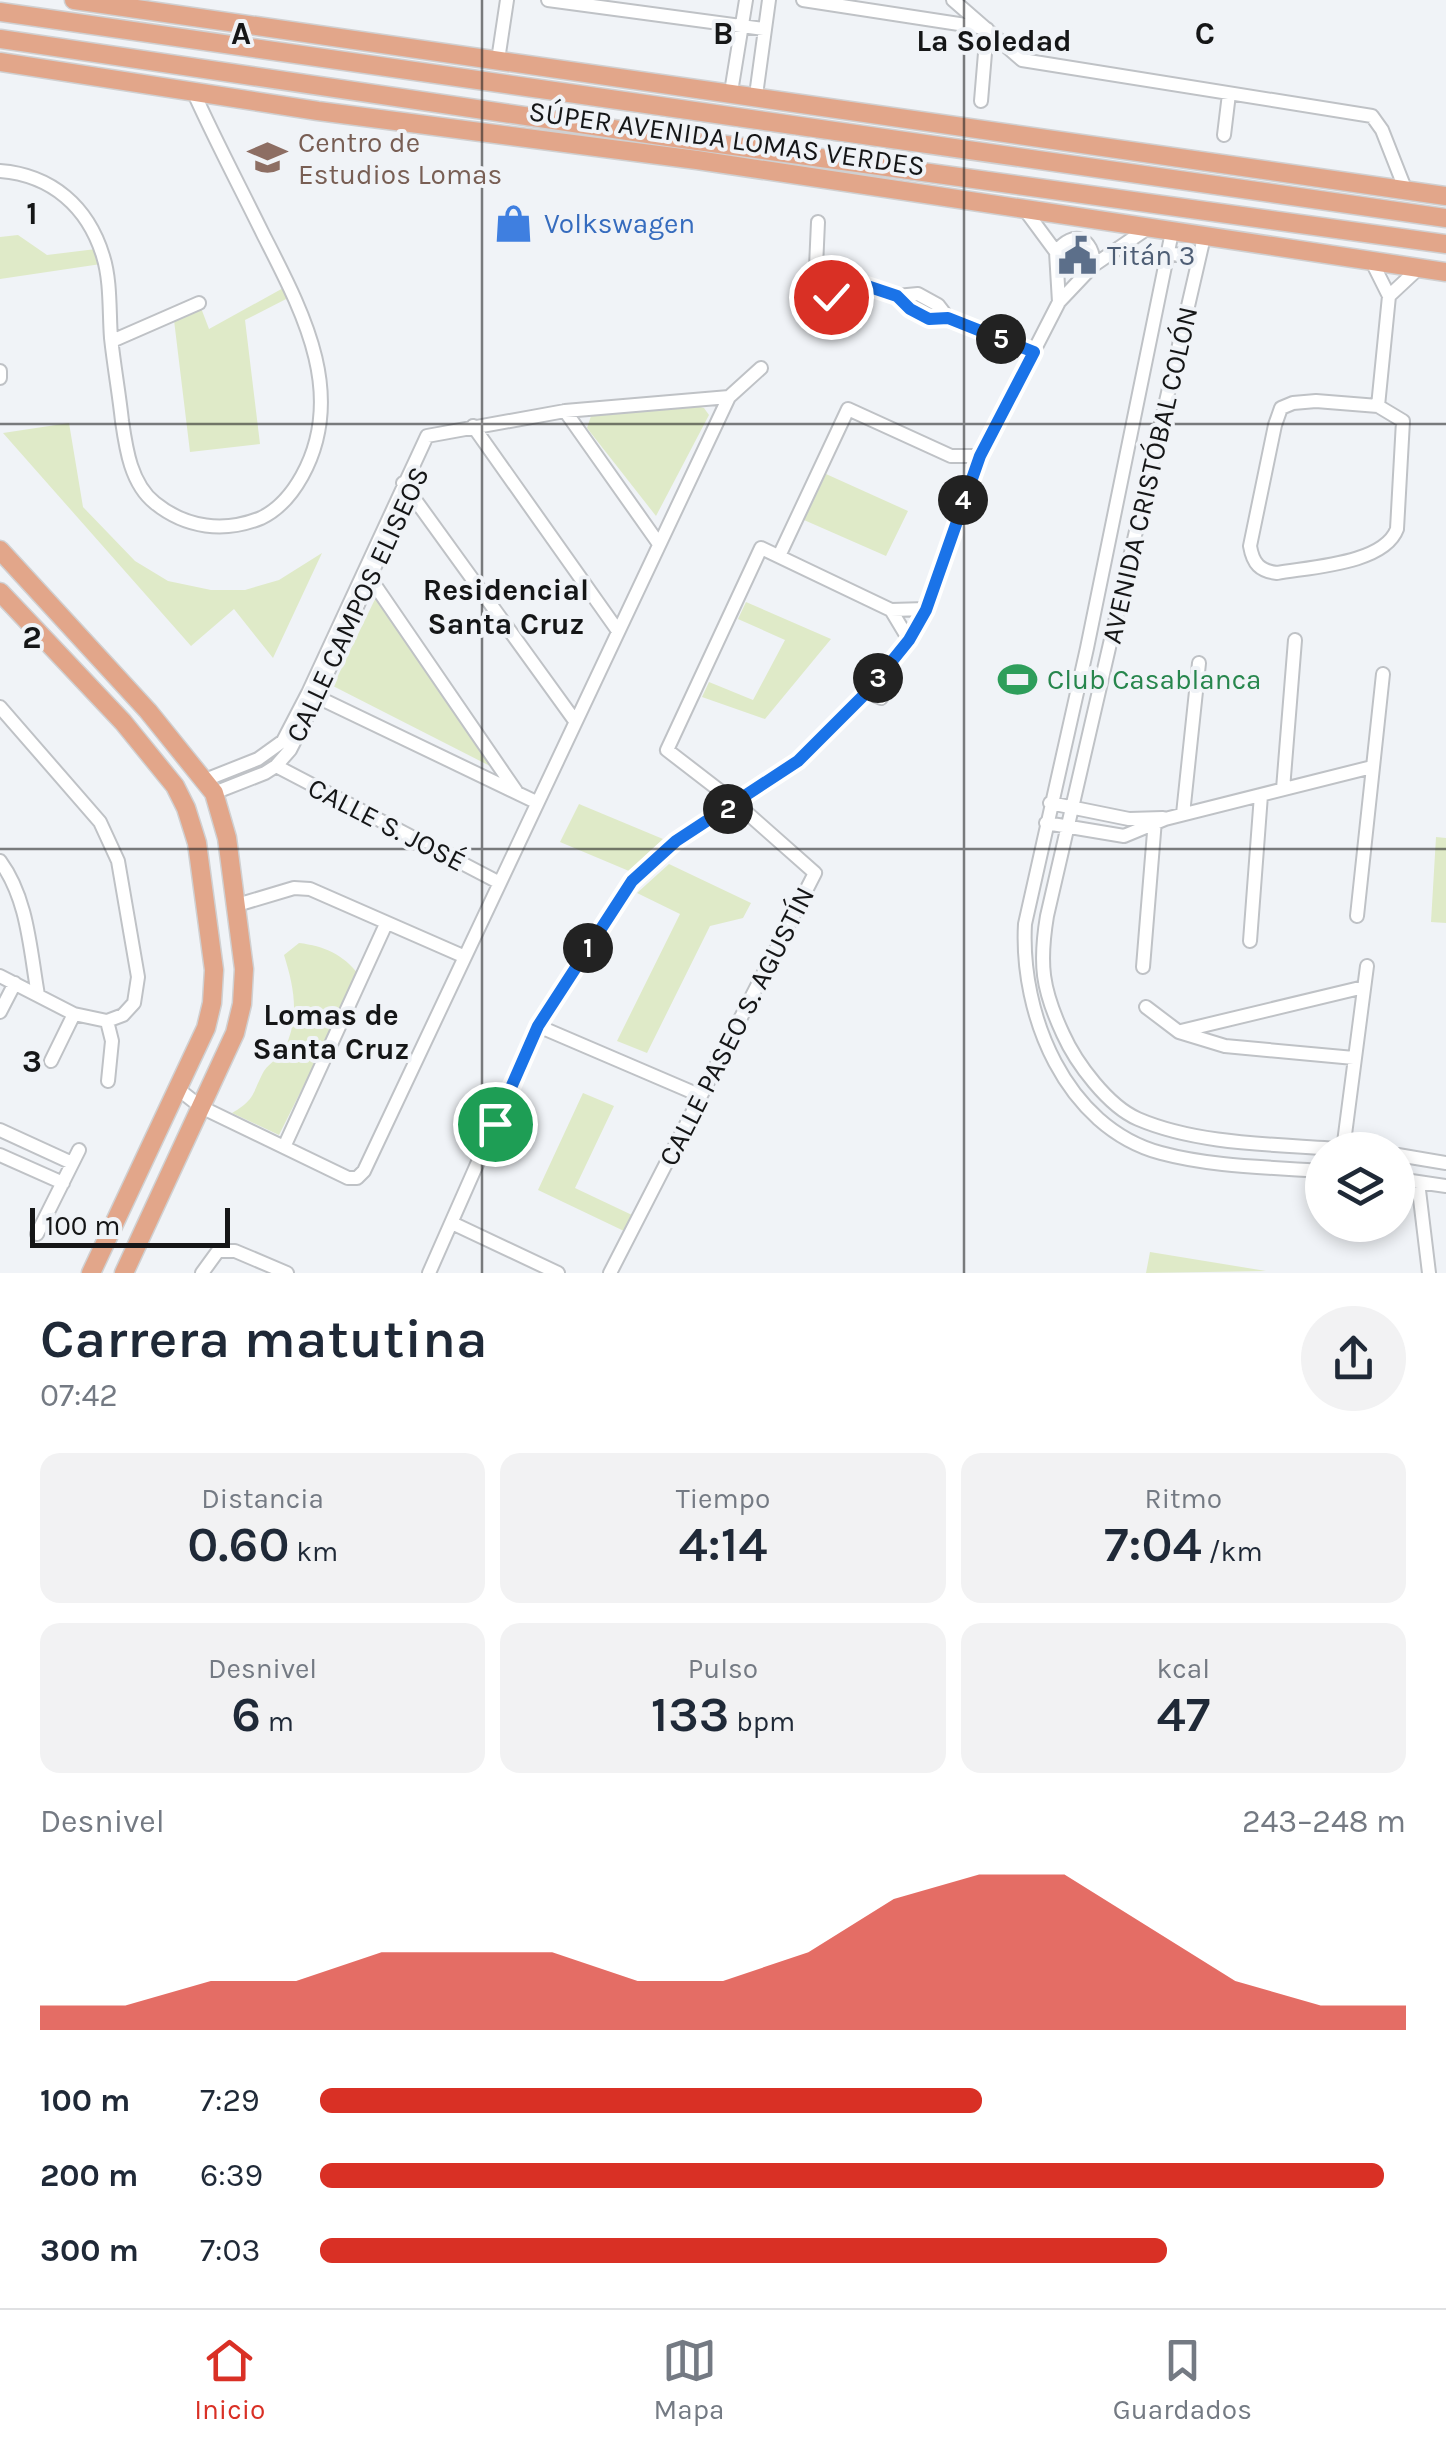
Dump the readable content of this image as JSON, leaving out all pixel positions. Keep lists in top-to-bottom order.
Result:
{
  "streets": {
    "main road": ["SÚPER AVENIDA LOMAS VERDES"],
    "street": [
      "AVENIDA CRISTÓBAL COLÓN",
      "CALLE CAMPOS ELISEOS",
      "CALLE S. JOSÉ",
      "CALLE PASEO S. AGUSTÍN"
    ]
  },
  "crossings": [
    ["SÚPER AVENIDA LOMAS VERDES", "AVENIDA CRISTÓBAL COLÓN"],
    ["CALLE CAMPOS ELISEOS", "CALLE S. JOSÉ"]
  ],
  "districts": ["La Soledad", "Residencial Santa Cruz", "Lomas de Santa Cruz"],
  "places": {
    "school or university": ["Centro de Estudios Lomas"],
    "shop": ["Volkswagen"],
    "public building": ["Titán 3"],
    "sports": ["Club Casablanca"]
  },
  "scale_bar": "100 m",
  "page": {
    "pins": [
      "5",
      "4",
      "3",
      "2",
      "1"
    ],
    "scale": "100 m",
    "heading": ["Carrera matutina", "07:42"],
    "stats": [
      ["Distancia", "0.60 km"],
      ["Tiempo", "4:14"],
      ["Ritmo", "7:04 /km"],
      ["Desnivel", "6 m"],
      ["Pulso", "133 bpm"],
      ["kcal", "47"]
    ],
    "chart": ["Desnivel", "243–248 m"],
    "list": [
      {
        "name": "100 m",
        "note": "7:29"
      },
      {
        "name": "200 m",
        "note": "6:39"
      },
      {
        "name": "300 m",
        "note": "7:03"
      }
    ],
    "tabs": ["Inicio", "Mapa", "Guardados"]
  },
  "grid": {
    "columns": ["A", "B", "C"],
    "rows": ["1", "2", "3"]
  }
}
